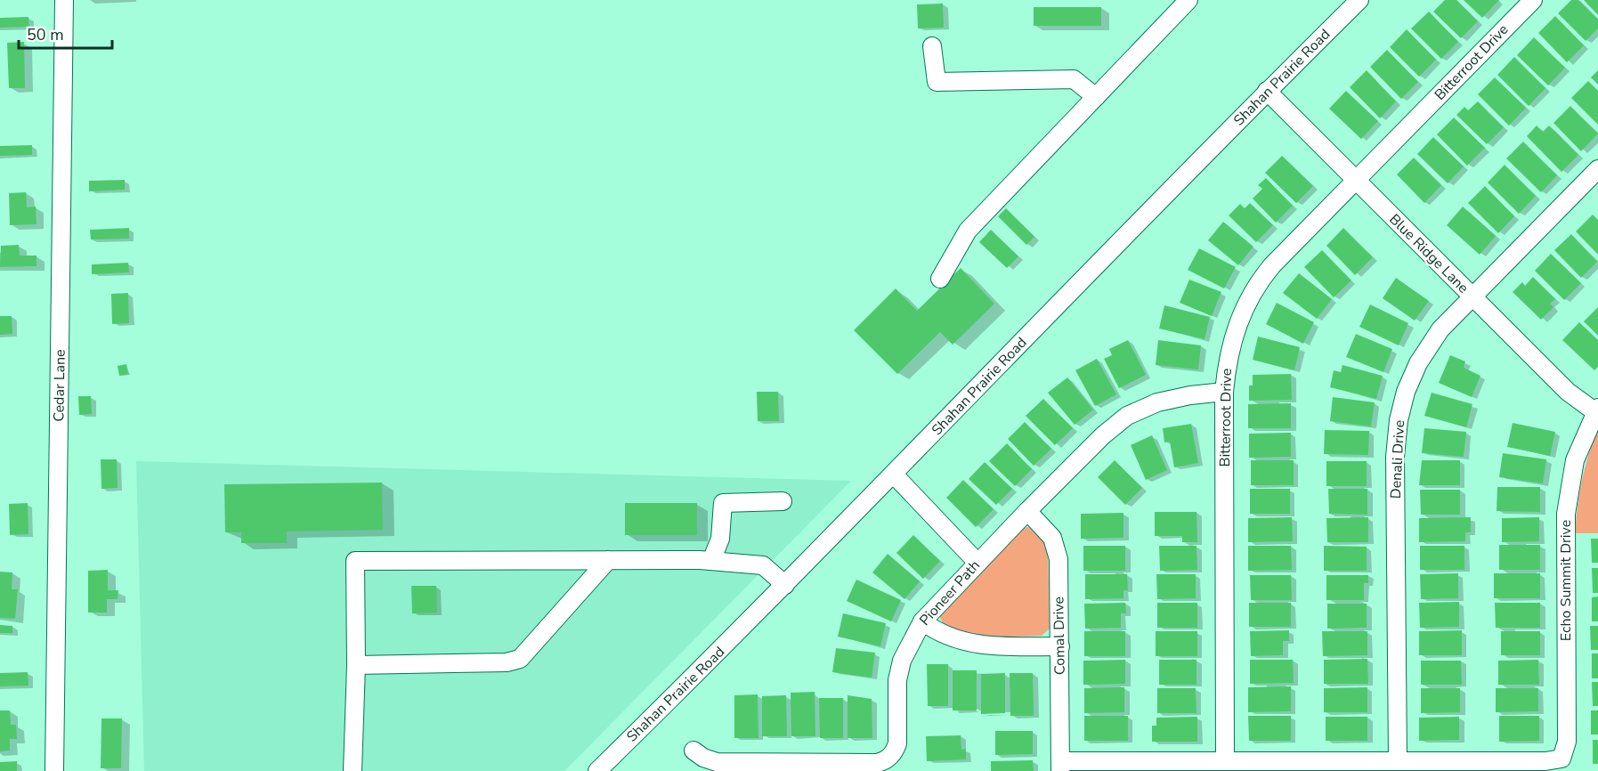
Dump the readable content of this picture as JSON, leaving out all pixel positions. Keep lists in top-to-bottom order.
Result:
{
  "streets": {
    "street": [
      "Bitterroot Drive",
      "Shahan Prairie Road",
      "Blue Ridge Lane",
      "Cedar Lane",
      "Denali Drive",
      "Echo Summit Drive",
      "Pioneer Path",
      "Comal Drive"
    ]
  },
  "crossings": [
    ["Bitterroot Drive", "Blue Ridge Lane"],
    ["Bitterroot Drive", "Pioneer Path"],
    ["Shahan Prairie Road", "Blue Ridge Lane"],
    ["Blue Ridge Lane", "Denali Drive"],
    ["Blue Ridge Lane", "Echo Summit Drive"],
    ["Denali Drive", "Echo Summit Drive"],
    ["Pioneer Path", "Comal Drive"]
  ],
  "scale_bar": "50 m"
}
